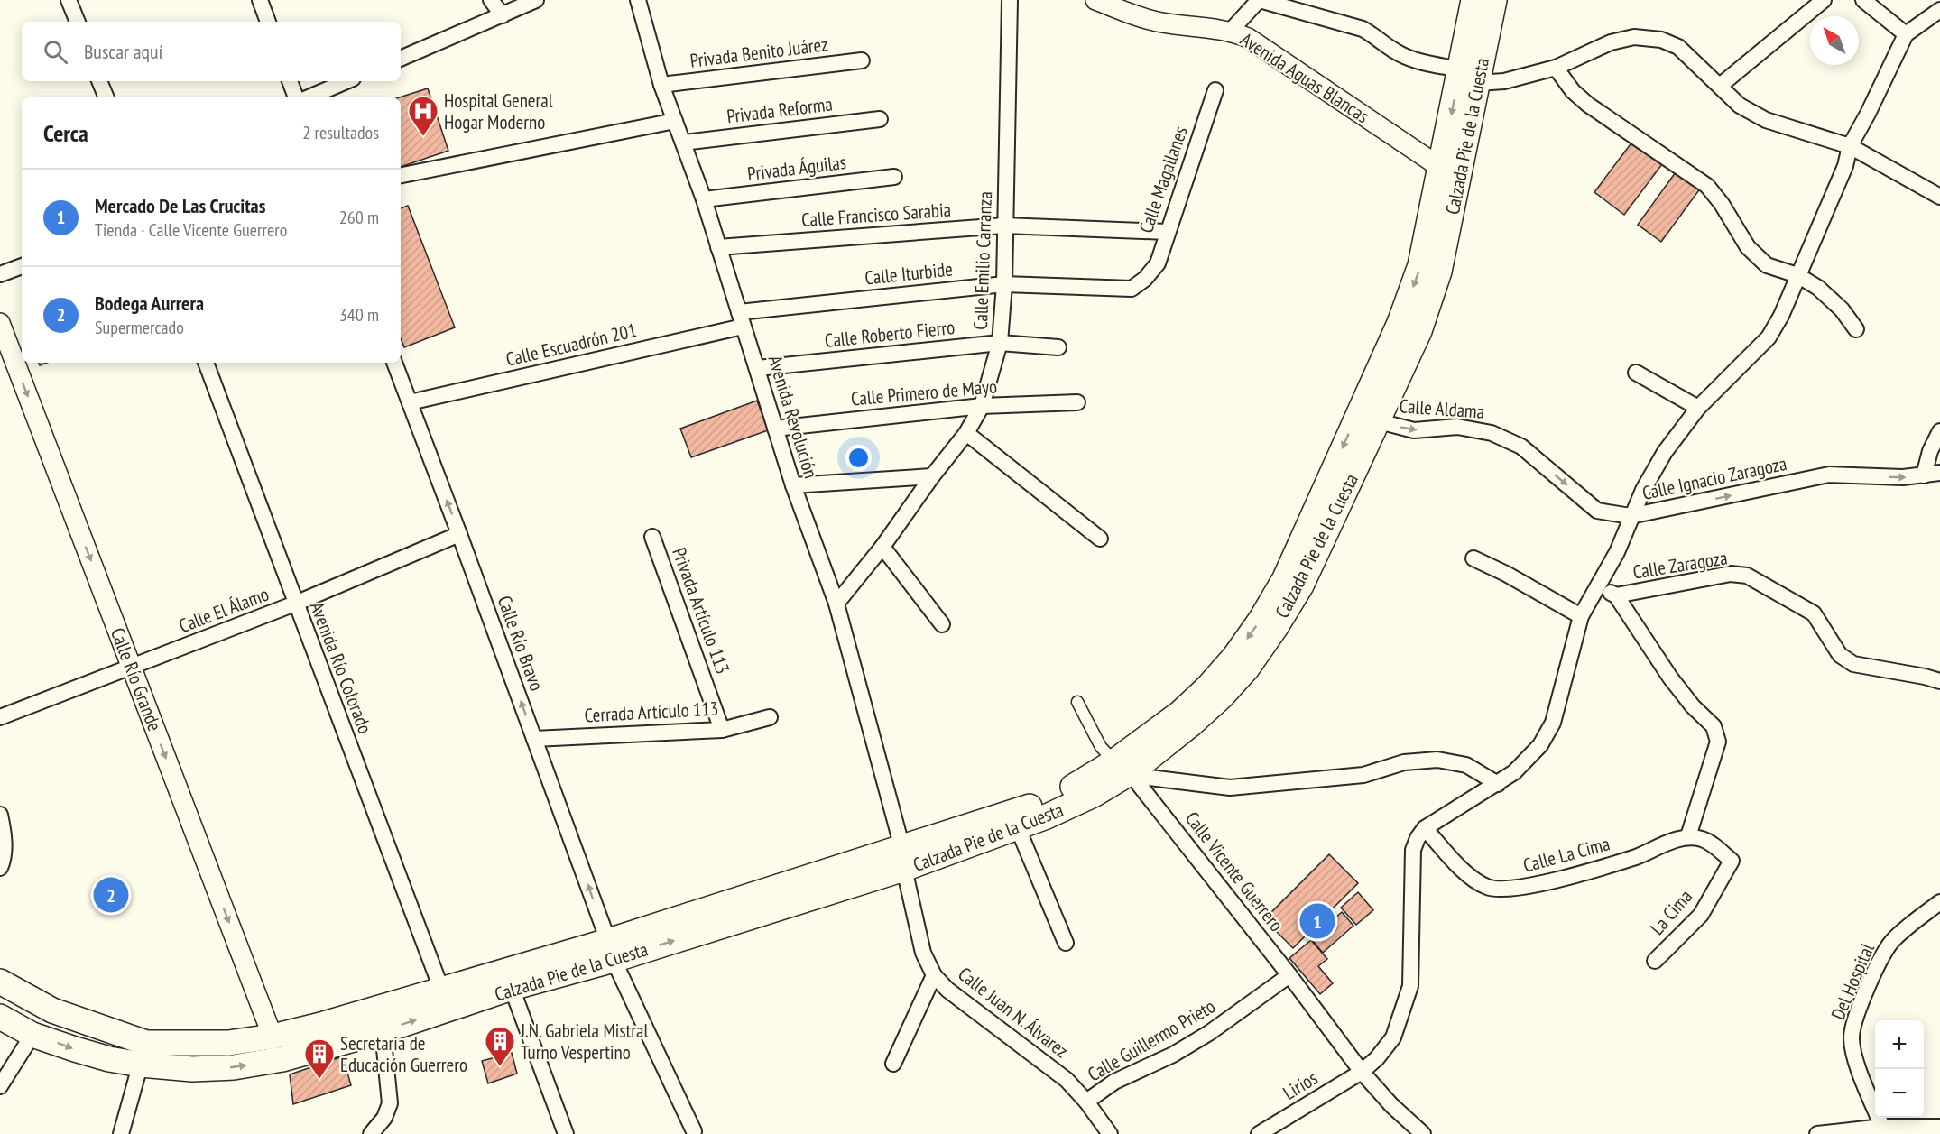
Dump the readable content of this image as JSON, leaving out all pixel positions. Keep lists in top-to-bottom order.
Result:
{
  "streets": {
    "main road": ["Calzada Pie de la Cuesta"],
    "street": [
      "Privada Benito Juárez",
      "Avenida Aguas Blancas",
      "Privada Reforma",
      "Privada Águilas",
      "Calle Magallanes",
      "Calle Francisco Sarabia",
      "Calle Emilio Carranza",
      "Calle Iturbide",
      "Calle Roberto Fierro",
      "Calle Escuadrón 201",
      "Calle Primero de Mayo",
      "Calle Aldama",
      "Avenida Revolución",
      "Calle Ignacio Zaragoza",
      "Calle Zaragoza",
      "Calle El Álamo",
      "Privada Artículo 113",
      "Calle Río Bravo",
      "Avenida Río Colorado",
      "Calle Río Grande",
      "Cerrada Artículo 113",
      "Calle La Cima",
      "Calle Vicente Guerrero",
      "La Cima",
      "Del Hospital",
      "Calle Juan N. Álvarez",
      "Calle Guillermo Prieto",
      "Lirios"
    ]
  },
  "crossings": [
    ["Privada Benito Juárez", "Avenida Revolución"],
    ["Avenida Aguas Blancas", "Calzada Pie de la Cuesta"],
    ["Privada Reforma", "Avenida Revolución"],
    ["Calzada Pie de la Cuesta", "Calle Aldama"],
    ["Calzada Pie de la Cuesta", "Avenida Revolución"],
    ["Calzada Pie de la Cuesta", "Calle Río Bravo"],
    ["Calzada Pie de la Cuesta", "Avenida Río Colorado"],
    ["Calzada Pie de la Cuesta", "Calle Río Grande"],
    ["Calzada Pie de la Cuesta", "Calle Vicente Guerrero"],
    ["Calzada Pie de la Cuesta", "Calle Juan N. Álvarez"],
    ["Privada Águilas", "Avenida Revolución"],
    ["Calle Magallanes", "Calle Francisco Sarabia"],
    ["Calle Magallanes", "Calle Iturbide"],
    ["Calle Francisco Sarabia", "Calle Emilio Carranza"],
    ["Calle Francisco Sarabia", "Avenida Revolución"],
    ["Calle Emilio Carranza", "Calle Iturbide"],
    ["Calle Emilio Carranza", "Calle Roberto Fierro"],
    ["Calle Emilio Carranza", "Calle Primero de Mayo"],
    ["Calle Emilio Carranza", "Avenida Revolución"],
    ["Calle Iturbide", "Calle Escuadrón 201"],
    ["Calle Iturbide", "Avenida Revolución"],
    ["Calle Roberto Fierro", "Avenida Revolución"],
    ["Calle Escuadrón 201", "Avenida Revolución"],
    ["Calle Escuadrón 201", "Calle Río Bravo"],
    ["Calle Primero de Mayo", "Avenida Revolución"],
    ["Calle Aldama", "Calle Ignacio Zaragoza"],
    ["Avenida Revolución", "Calle Juan N. Álvarez"],
    ["Calle El Álamo", "Calle Río Bravo"],
    ["Calle El Álamo", "Avenida Río Colorado"],
    ["Calle El Álamo", "Calle Río Grande"],
    ["Privada Artículo 113", "Cerrada Artículo 113"],
    ["Calle Río Bravo", "Cerrada Artículo 113"],
    ["Calle La Cima", "La Cima"],
    ["Calle La Cima", "Lirios"],
    ["Calle Vicente Guerrero", "Calle Guillermo Prieto"],
    ["Calle Vicente Guerrero", "Lirios"],
    ["Calle Juan N. Álvarez", "Calle Guillermo Prieto"]
  ],
  "one_way": ["Calle Aldama", "Calle Río Bravo", "Calle Río Grande"],
  "places": {
    "hospital": ["Hospital General Hogar Moderno"],
    "building": ["J.N. Gabriela Mistral Turno Vespertino", "Secretaria de Educación Guerrero"]
  },
  "north": "top left",
  "page": {
    "search": "Buscar aquí",
    "heading": ["Cerca", "2 resultados"],
    "list": [
      {
        "mark": "1",
        "name": "Mercado De Las Crucitas",
        "note": "Tienda · Calle Vicente Guerrero",
        "value": "260 m"
      },
      {
        "mark": "2",
        "name": "Bodega Aurrera",
        "note": "Supermercado",
        "value": "340 m"
      }
    ],
    "pins": ["2", "1"],
    "map_buttons": ["+", "−"]
  }
}
